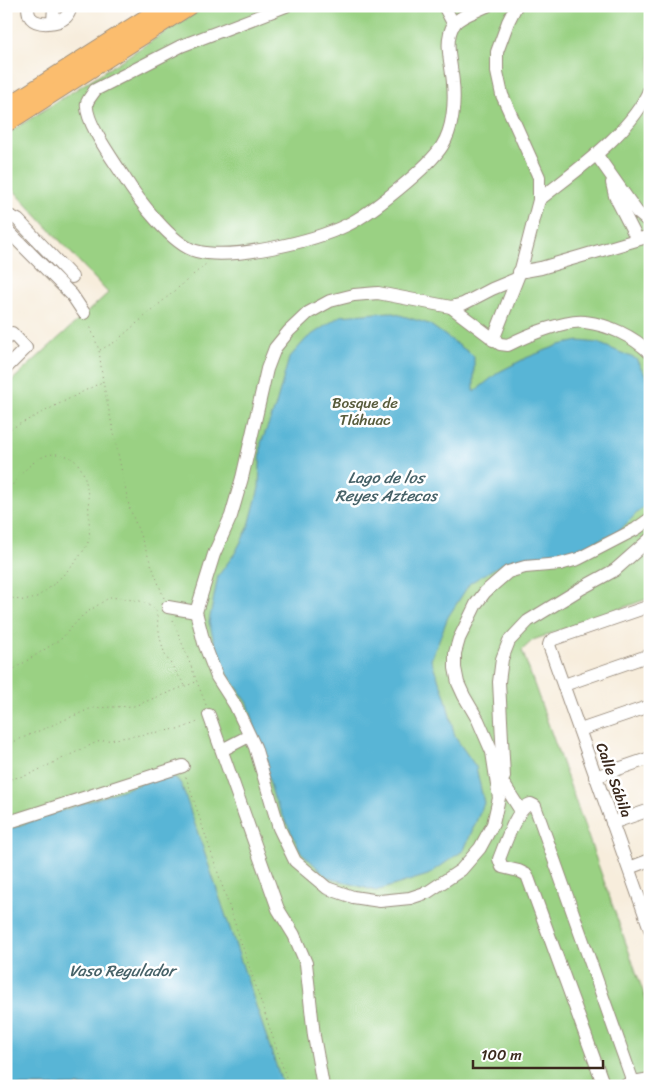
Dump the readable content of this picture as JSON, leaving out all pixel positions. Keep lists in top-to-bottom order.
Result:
{
  "streets": {
    "street": ["Calle Sábila"]
  },
  "water": ["Lago de los Reyes Aztecas", "Vaso Regulador"],
  "parks": ["Bosque de Tláhuac"],
  "scale_bar": "100 m"
}
